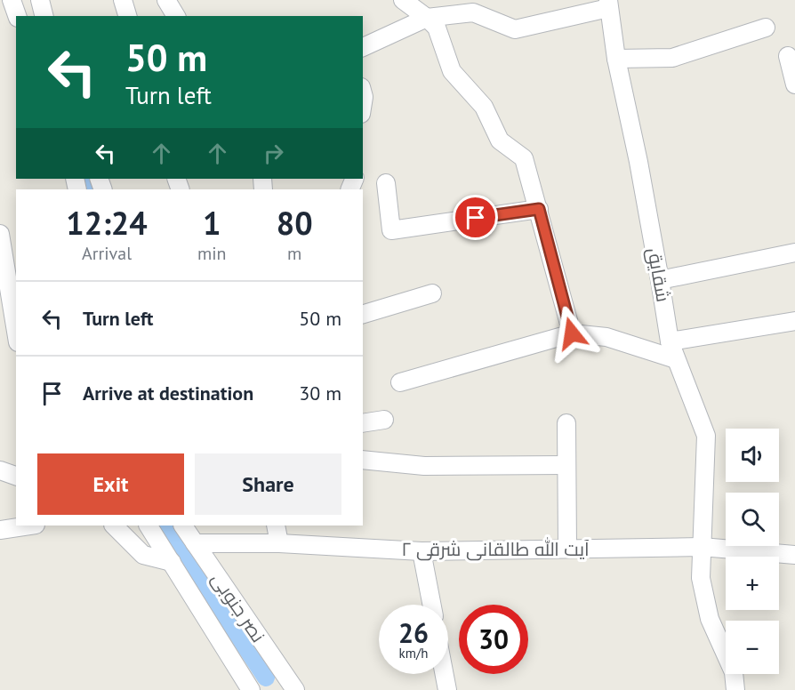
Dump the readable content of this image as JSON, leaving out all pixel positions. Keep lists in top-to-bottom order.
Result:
{
  "streets": {
    "street": ["شقایق", "آیت الله طالقانی شرقی ۲", "نصر جنوبی"]
  },
  "crossings": [
    ["شقایق", "آیت الله طالقانی شرقی ۲"],
    ["آیت الله طالقانی شرقی ۲", "نصر جنوبی"]
  ],
  "page": {
    "turn": ["50 m", "Turn left"],
    "eta": [
      "12:24",
      "Arrival",
      "1",
      "min",
      "80",
      "m"
    ],
    "list": [
      {
        "name": "Turn left",
        "value": "50 m"
      },
      {
        "name": "Arrive at destination",
        "value": "30 m"
      }
    ],
    "map_buttons": ["+", "−"],
    "buttons": ["Exit", "Share"],
    "speed": "26 km/h",
    "limit": "30"
  }
}
